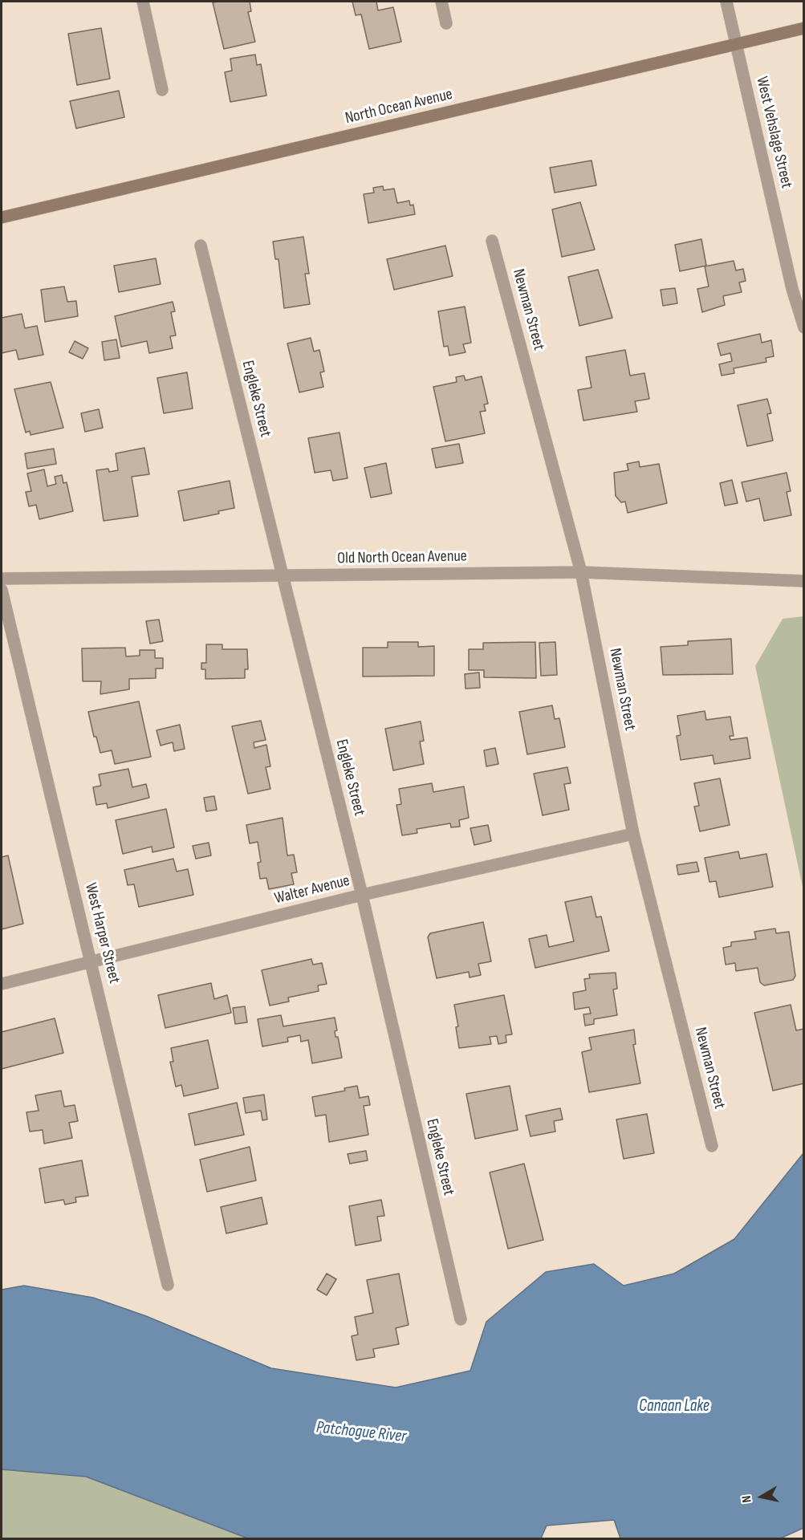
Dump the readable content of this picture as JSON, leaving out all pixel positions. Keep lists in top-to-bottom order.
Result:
{
  "streets": {
    "main road": ["North Ocean Avenue"],
    "street": [
      "West Vehslage Street",
      "Newman Street",
      "Engleke Street",
      "Old North Ocean Avenue",
      "Walter Avenue",
      "West Harper Street"
    ]
  },
  "crossings": [
    ["North Ocean Avenue", "West Vehslage Street"],
    ["Newman Street", "Old North Ocean Avenue"],
    ["Newman Street", "Walter Avenue"],
    ["Engleke Street", "Old North Ocean Avenue"],
    ["Engleke Street", "Walter Avenue"],
    ["Walter Avenue", "West Harper Street"]
  ],
  "water": ["Canaan Lake", "Patchogue River"],
  "north": "left"
}
